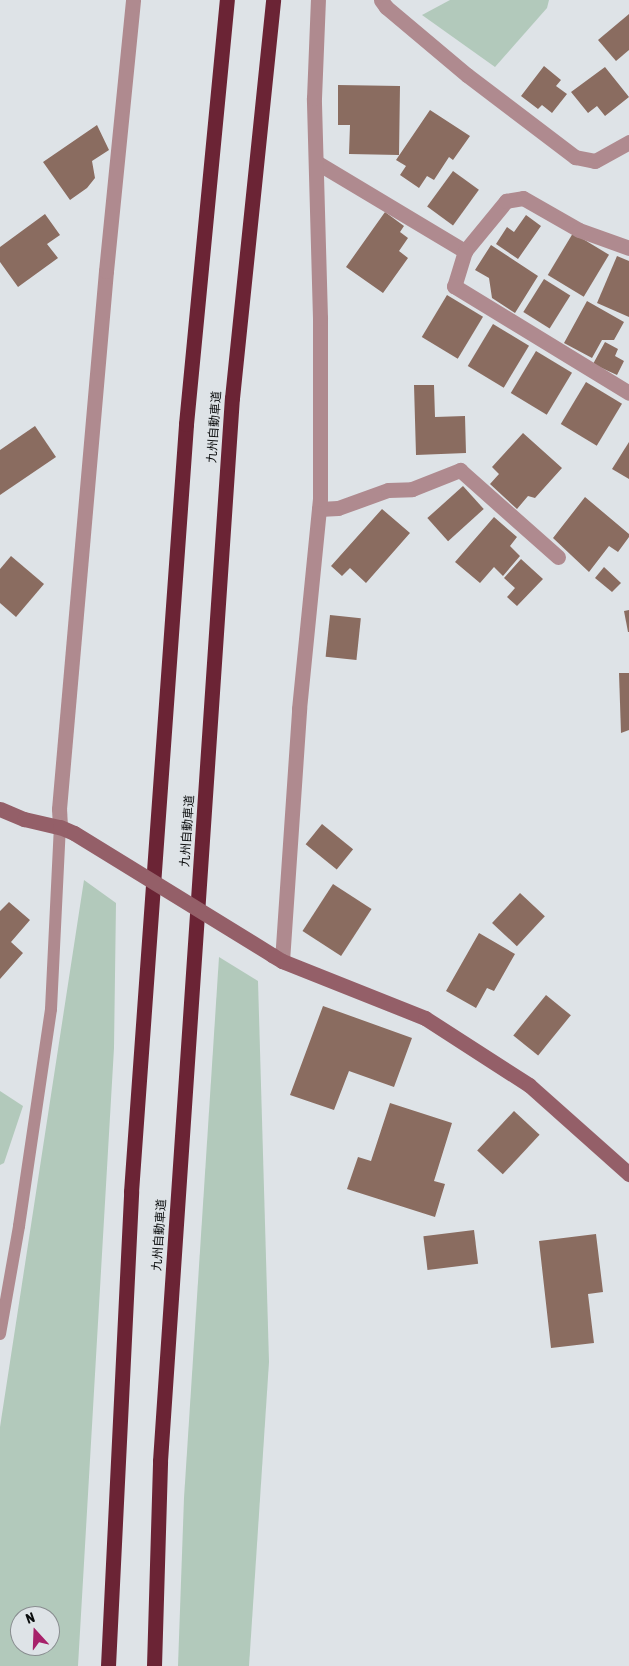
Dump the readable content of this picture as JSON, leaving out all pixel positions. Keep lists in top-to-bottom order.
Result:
{
  "streets": {
    "highway": ["九州自動車道"]
  },
  "north": "top"
}
